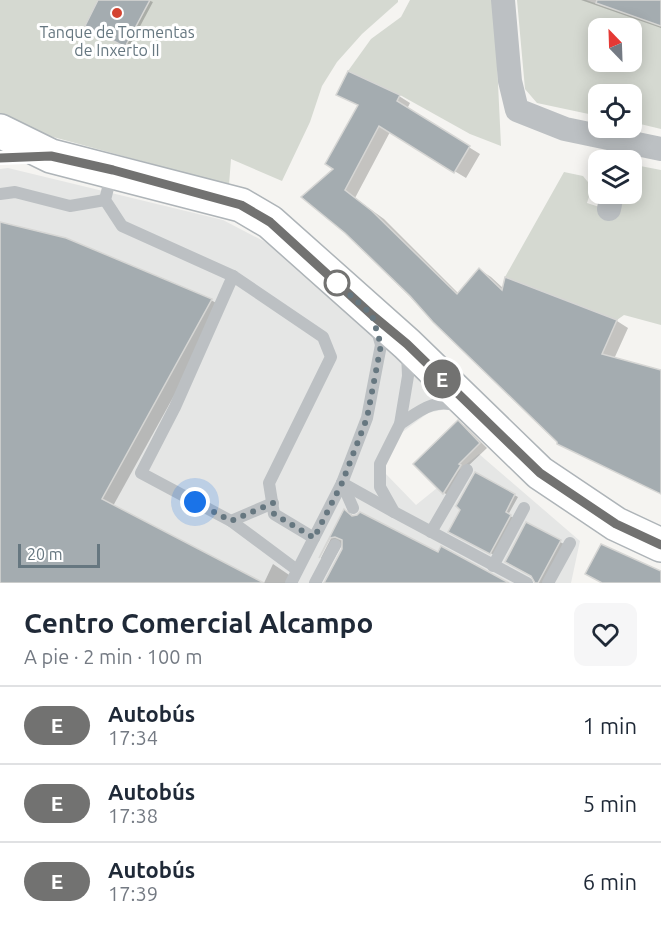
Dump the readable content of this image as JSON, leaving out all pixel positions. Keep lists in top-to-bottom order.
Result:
{
  "places": ["Tanque de Tormentas de Inxerto II"],
  "lines": ["bus line E"],
  "scale_bar": "20 m",
  "north": "top left",
  "page": {
    "on_map": "E",
    "scale": "20 m",
    "heading": ["Centro Comercial Alcampo", "A pie · 2 min · 100 m"],
    "list": [
      {
        "mark": "E",
        "name": "Autobús",
        "note": "17:34",
        "value": "1 min"
      },
      {
        "mark": "E",
        "name": "Autobús",
        "note": "17:38",
        "value": "5 min"
      },
      {
        "mark": "E",
        "name": "Autobús",
        "note": "17:39",
        "value": "6 min"
      }
    ]
  }
}
